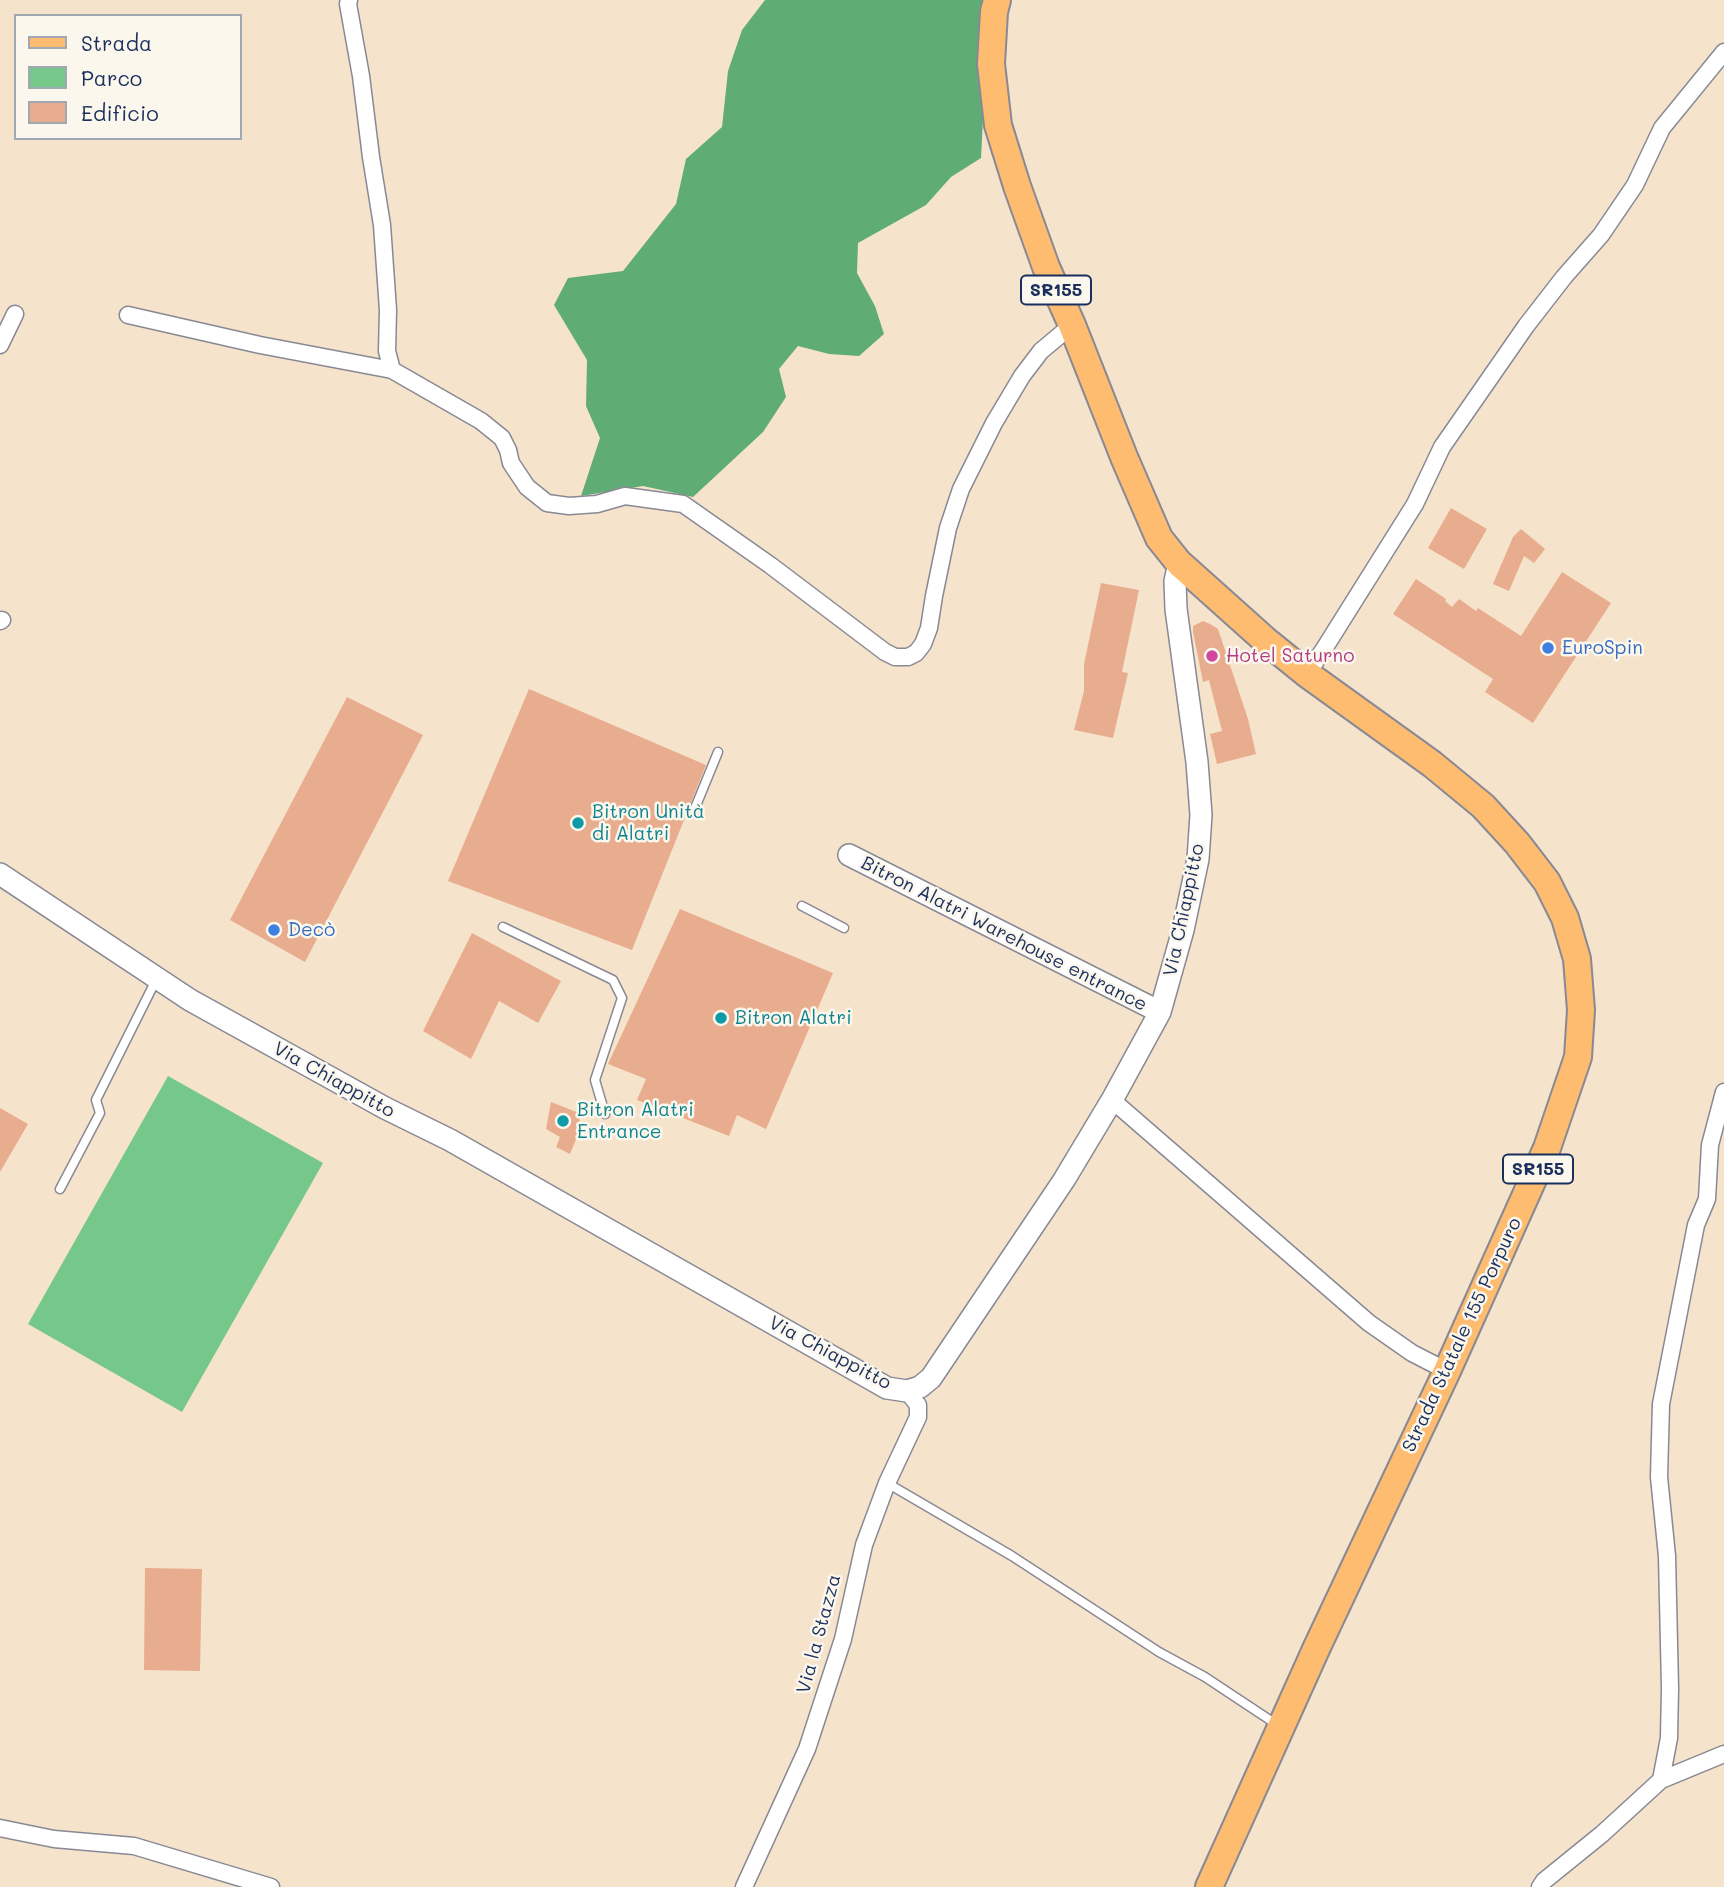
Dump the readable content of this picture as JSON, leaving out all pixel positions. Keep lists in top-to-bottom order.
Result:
{
  "streets": {
    "main road": ["SR155", "Strada Statale 155 Porpuro"],
    "street": ["Via Chiappitto", "Bitron Alatri Warehouse entrance", "Via la Stazza"]
  },
  "crossings": [
    ["Via Chiappitto", "Bitron Alatri Warehouse entrance"],
    ["Via Chiappitto", "Strada Statale 155 Porpuro"],
    ["Via Chiappitto", "Via la Stazza"]
  ],
  "places": [
    "EuroSpin",
    "Hotel Saturno",
    "Bitron Unità di Alatri",
    "Decò",
    "Bitron Alatri",
    "Bitron Alatri Entrance"
  ],
  "legend": ["Strada", "Parco", "Edificio"]
}
